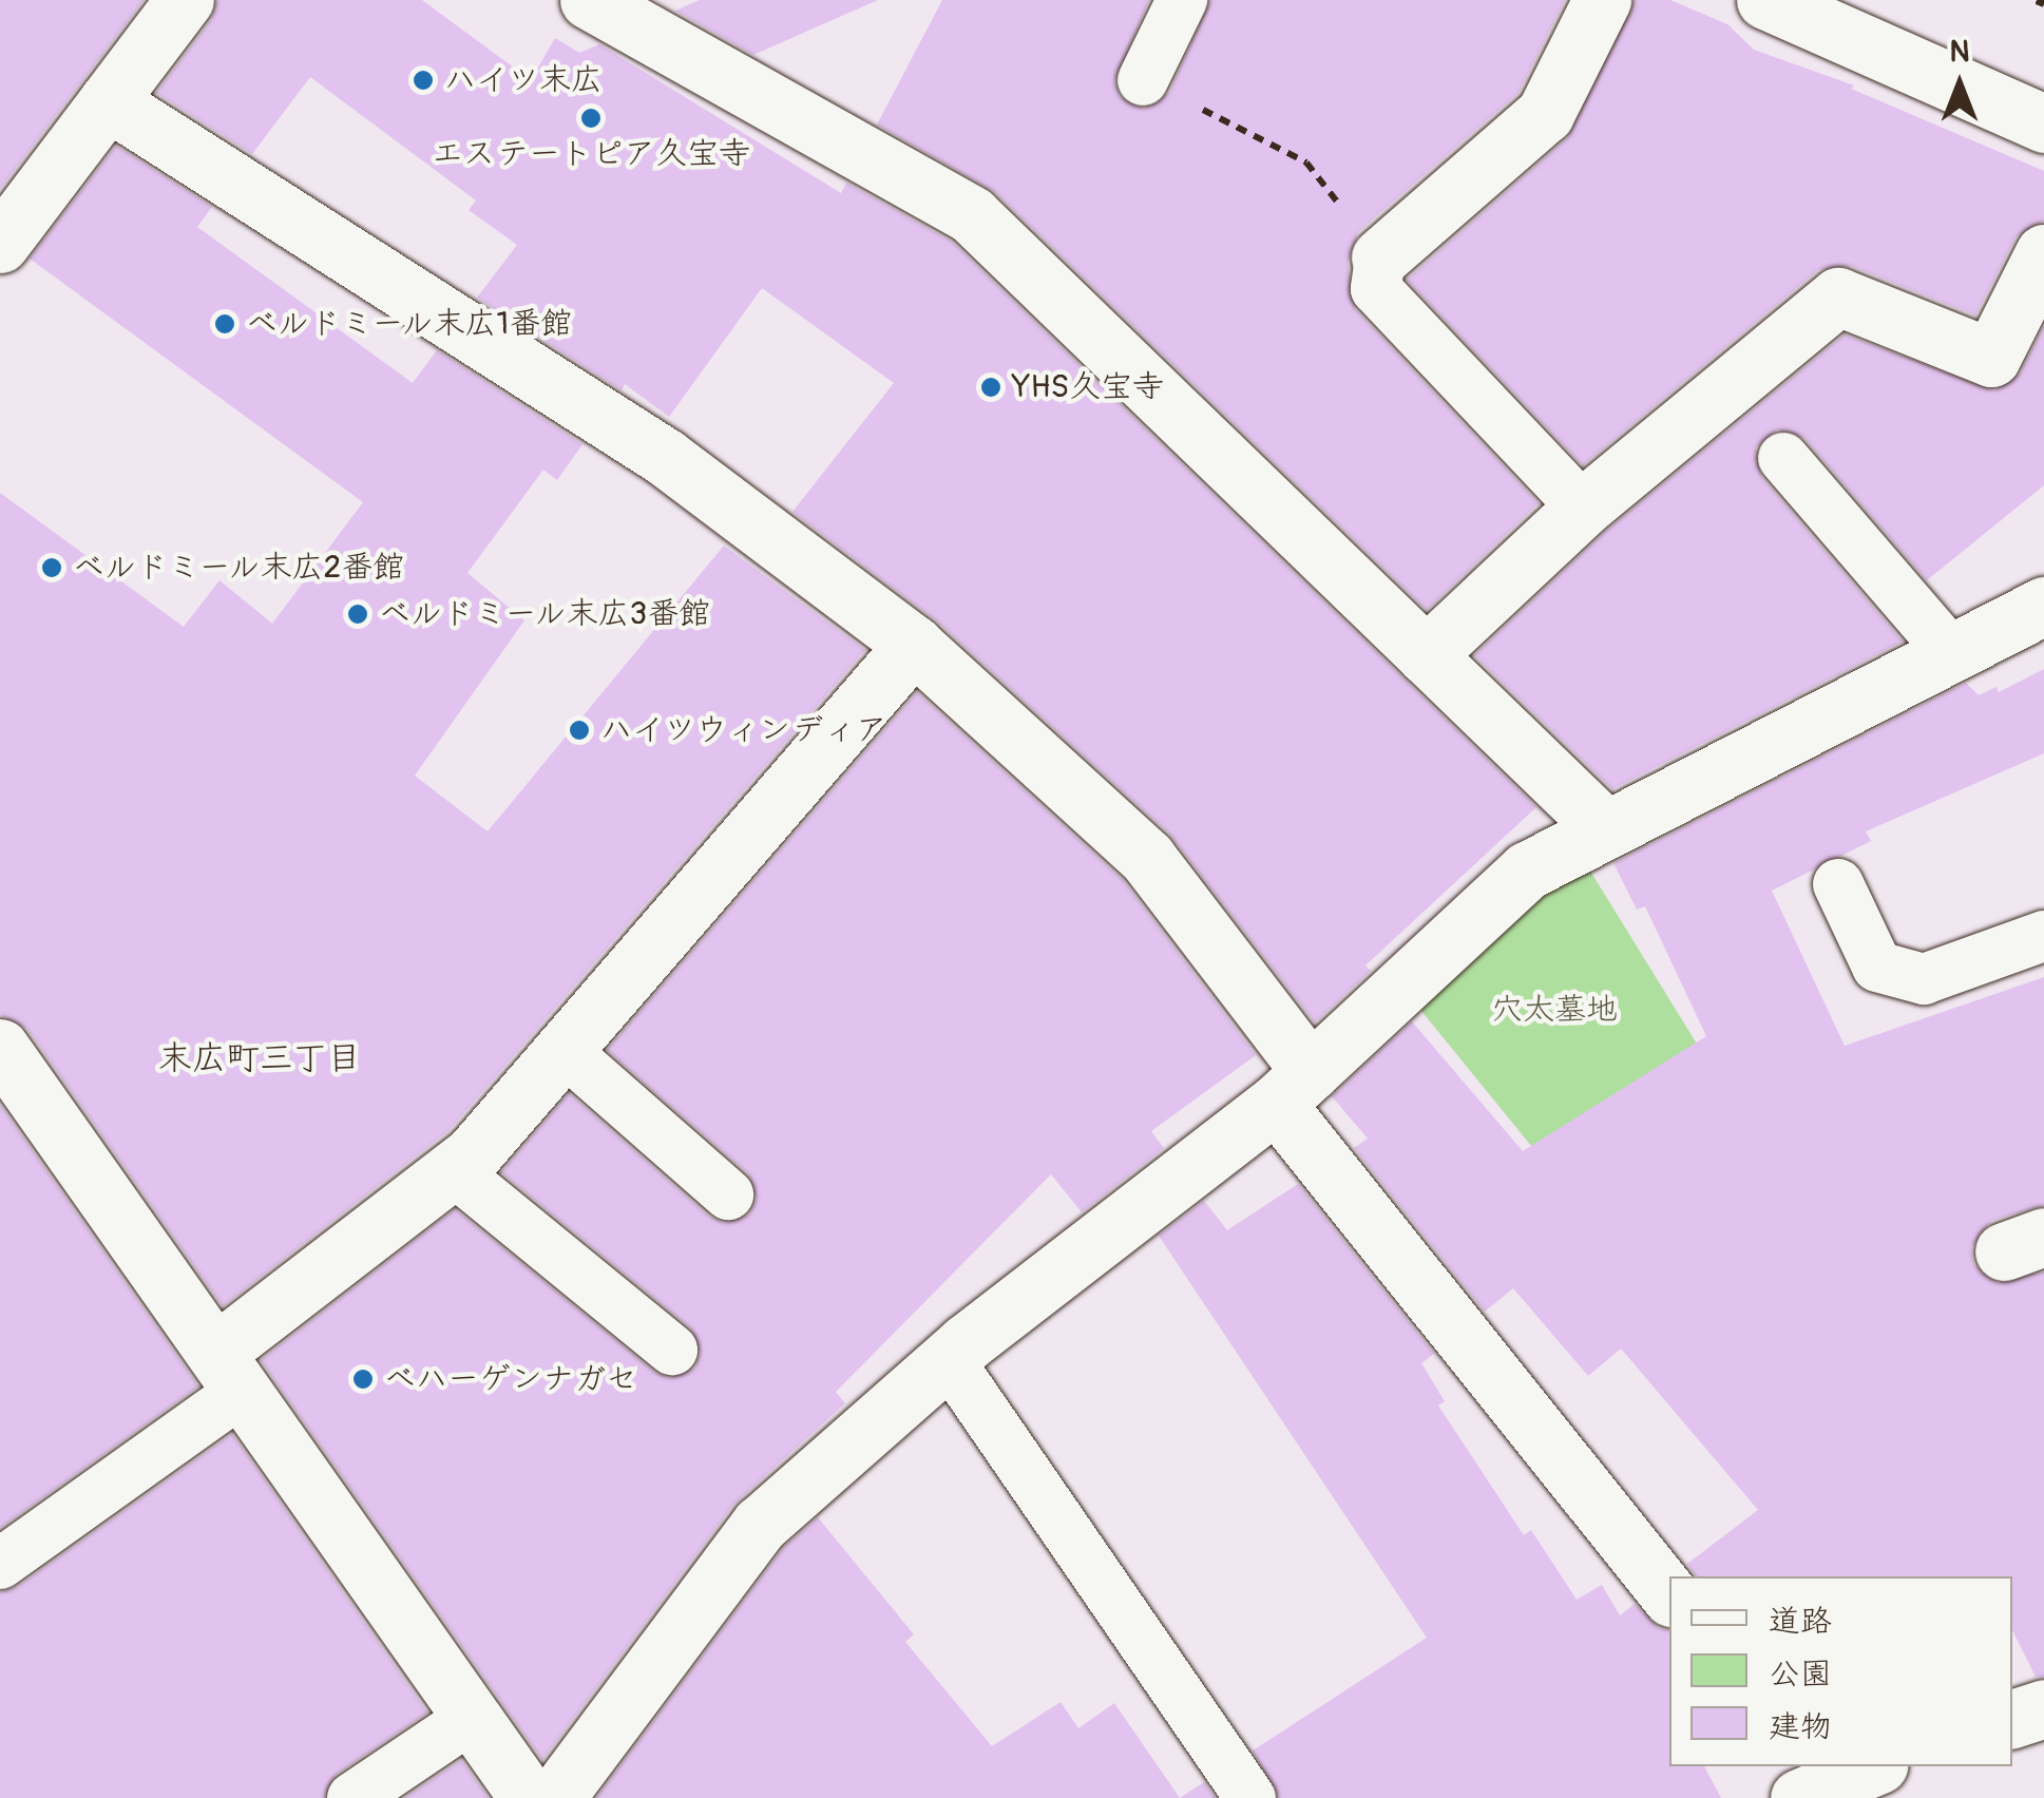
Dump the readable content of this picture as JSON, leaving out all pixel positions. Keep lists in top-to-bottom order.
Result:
{
  "districts": ["末広町三丁目"],
  "parks": ["穴太墓地"],
  "places": [
    "ハイツ末広",
    "エステートピア久宝寺",
    "ベルドミール末広1番館",
    "YHS久宝寺",
    "ベルドミール末広2番館",
    "ベルドミール末広3番館",
    "ハイツウィンディア",
    "べハーゲンナガセ"
  ],
  "legend": ["道路", "公園", "建物"],
  "north": "top"
}
